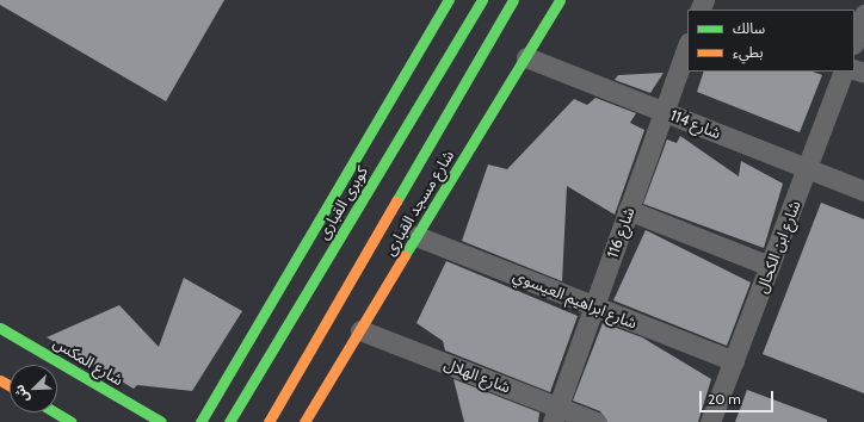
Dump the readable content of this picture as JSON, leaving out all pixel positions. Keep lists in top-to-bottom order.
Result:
{
  "streets": {
    "main road": ["كوبرى القبارى", "شارع مسجد القبارى", "شارع المكس"],
    "street": [
      "شارع 114",
      "شارع 116",
      "شارع ابن الكحال",
      "شارع ابراهيم العيسوي",
      "شارع الهلال"
    ]
  },
  "crossings": [
    ["شارع 114", "شارع مسجد القبارى"],
    ["شارع 114", "شارع 116"],
    ["شارع 114", "شارع ابن الكحال"],
    ["شارع مسجد القبارى", "شارع ابراهيم العيسوي"],
    ["شارع مسجد القبارى", "شارع الهلال"],
    ["شارع 116", "شارع ابراهيم العيسوي"],
    ["شارع 116", "شارع الهلال"],
    ["شارع ابن الكحال", "شارع ابراهيم العيسوي"]
  ],
  "legend": ["سالك", "بطيء"],
  "scale_bar": "20 m",
  "north": "bottom left"
}
